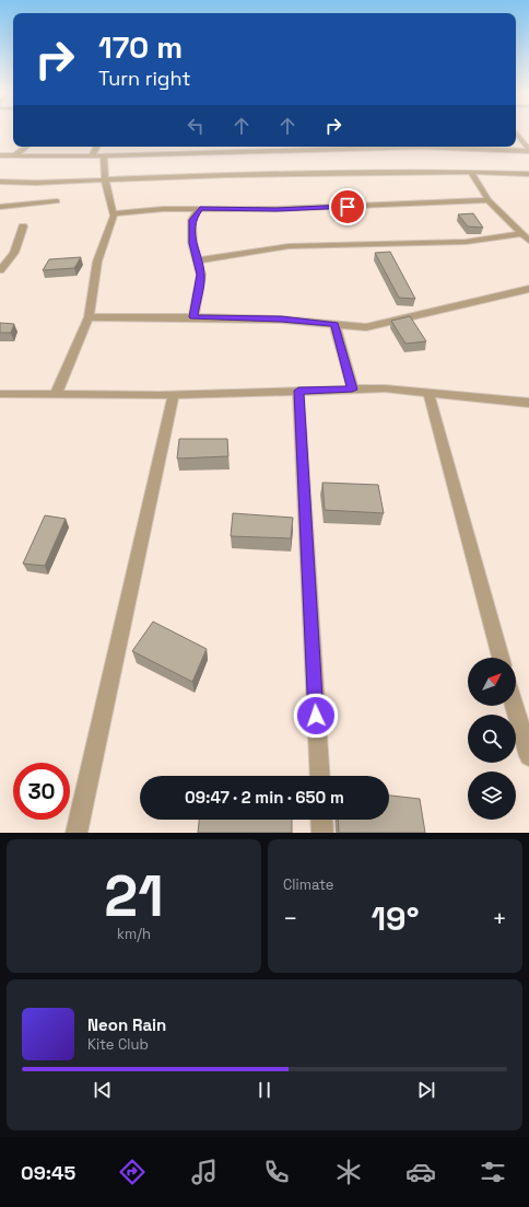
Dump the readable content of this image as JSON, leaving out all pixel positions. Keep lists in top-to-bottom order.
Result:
{
  "north": "top right",
  "page": {
    "turn": ["170 m", "Turn right"],
    "limit": "30",
    "trip": "09:47 · 2 min · 650 m",
    "tile": [
      ["21", "km/h"],
      "Climate"
    ],
    "heat": ["−", "19°", "+"],
    "song": ["Neon Rain", "Kite Club"],
    "tabs": "09:45"
  }
}
